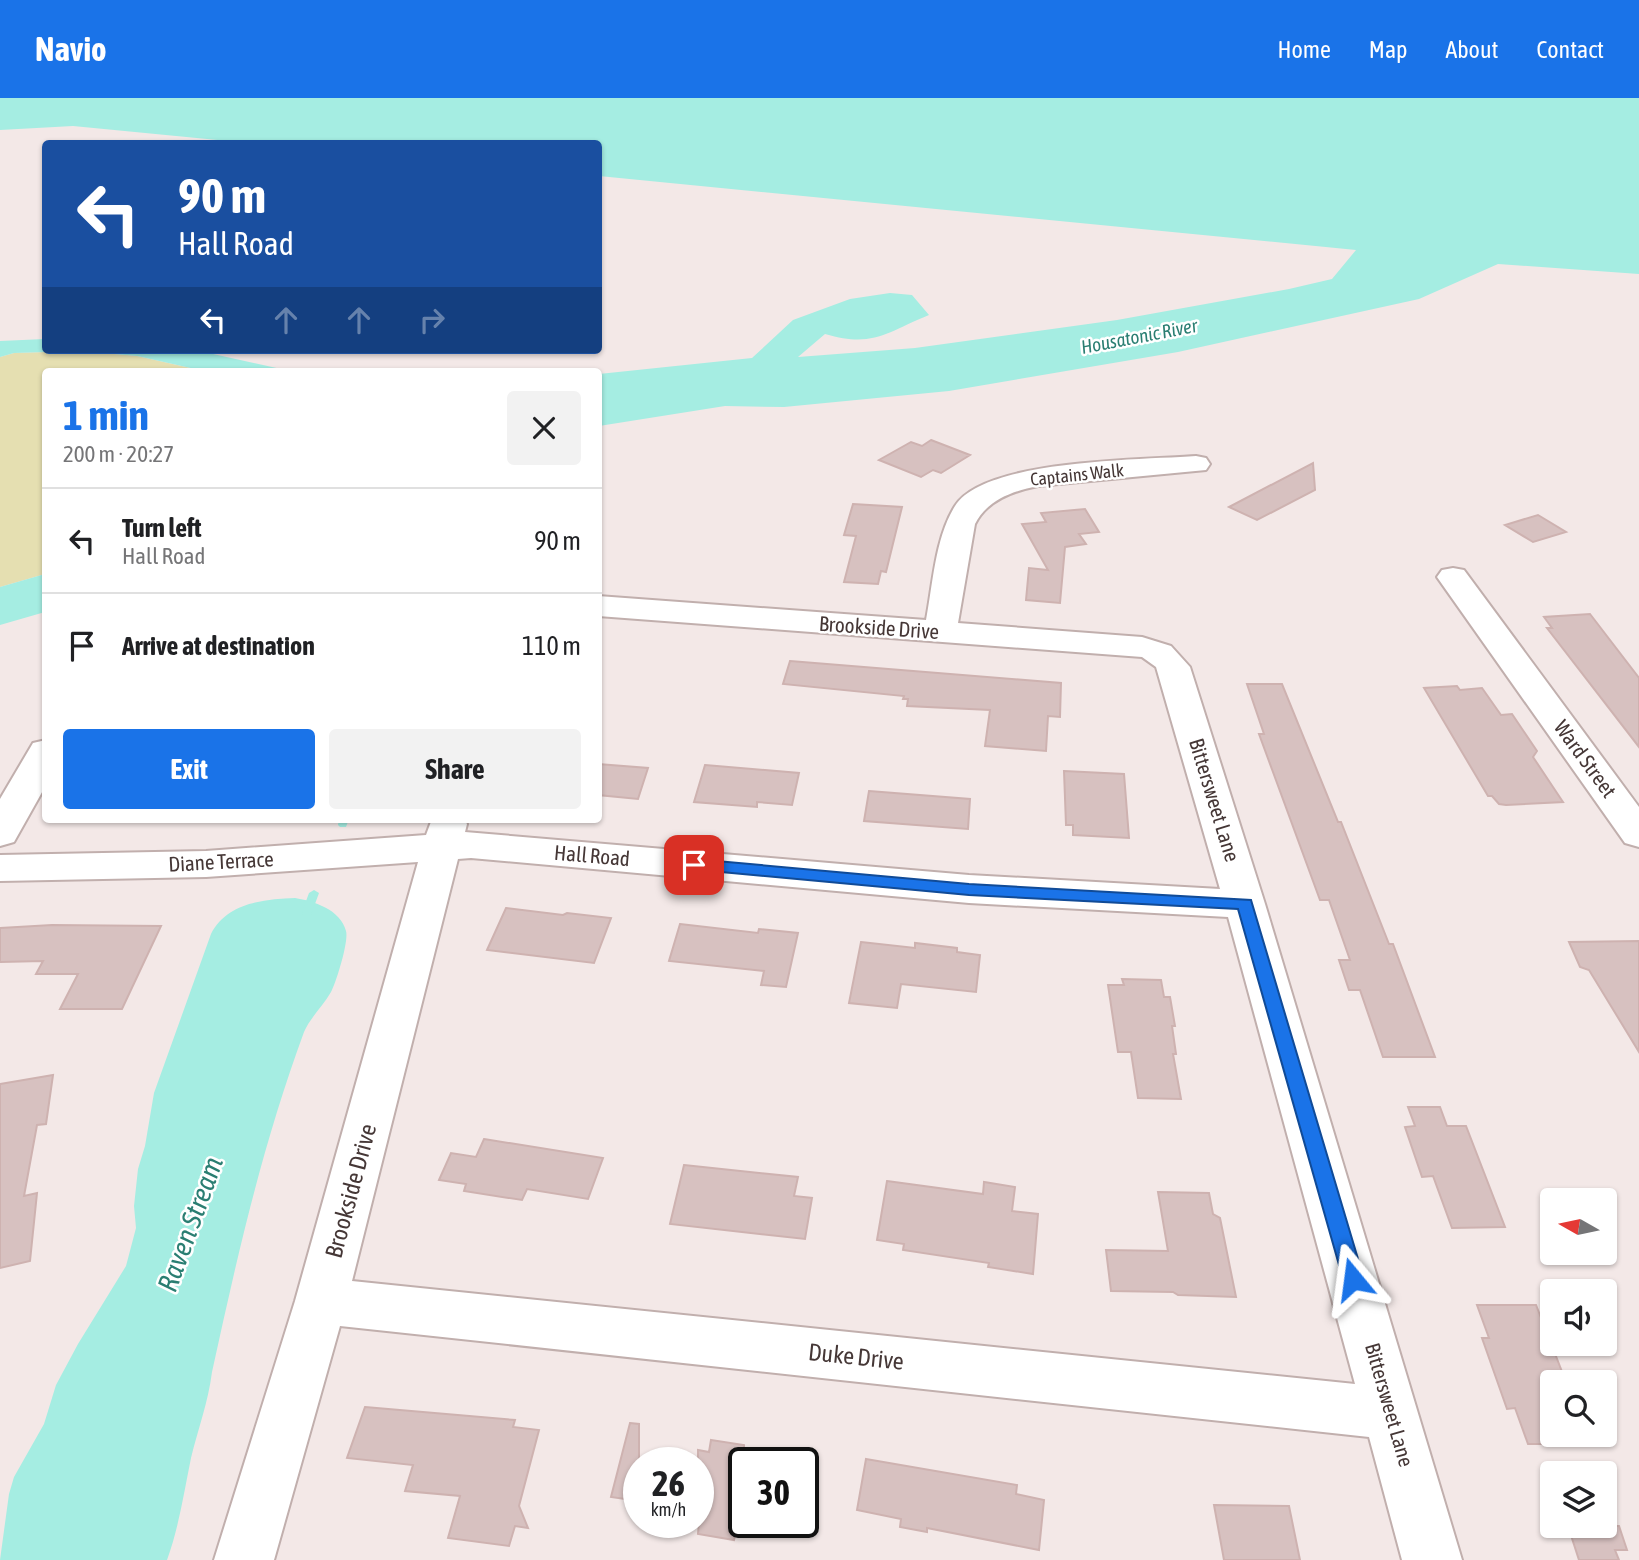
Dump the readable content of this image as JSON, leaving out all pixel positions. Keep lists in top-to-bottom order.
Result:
{
  "streets": {
    "street": [
      "Captains Walk",
      "Brookside Drive",
      "Ward Street",
      "Bittersweet Lane",
      "Hall Road",
      "Diane Terrace",
      "Duke Drive"
    ]
  },
  "crossings": [
    ["Captains Walk", "Brookside Drive"],
    ["Brookside Drive", "Bittersweet Lane"],
    ["Brookside Drive", "Hall Road"],
    ["Brookside Drive", "Diane Terrace"],
    ["Brookside Drive", "Duke Drive"],
    ["Bittersweet Lane", "Hall Road"],
    ["Bittersweet Lane", "Duke Drive"],
    ["Hall Road", "Diane Terrace"]
  ],
  "water": ["Housatonic River", "Raven Stream"],
  "north": "left",
  "page": {
    "header": "Navio",
    "nav": [
      "Home",
      "Map",
      "About",
      "Contact"
    ],
    "turn": ["90 m", "Hall Road"],
    "heading": ["1 min", "200 m · 20:27"],
    "list": [
      {
        "name": "Turn left",
        "note": "Hall Road",
        "value": "90 m"
      },
      {
        "name": "Arrive at destination",
        "value": "110 m"
      }
    ],
    "buttons": ["Exit", "Share"],
    "speed": "26 km/h",
    "limit": "30"
  }
}
